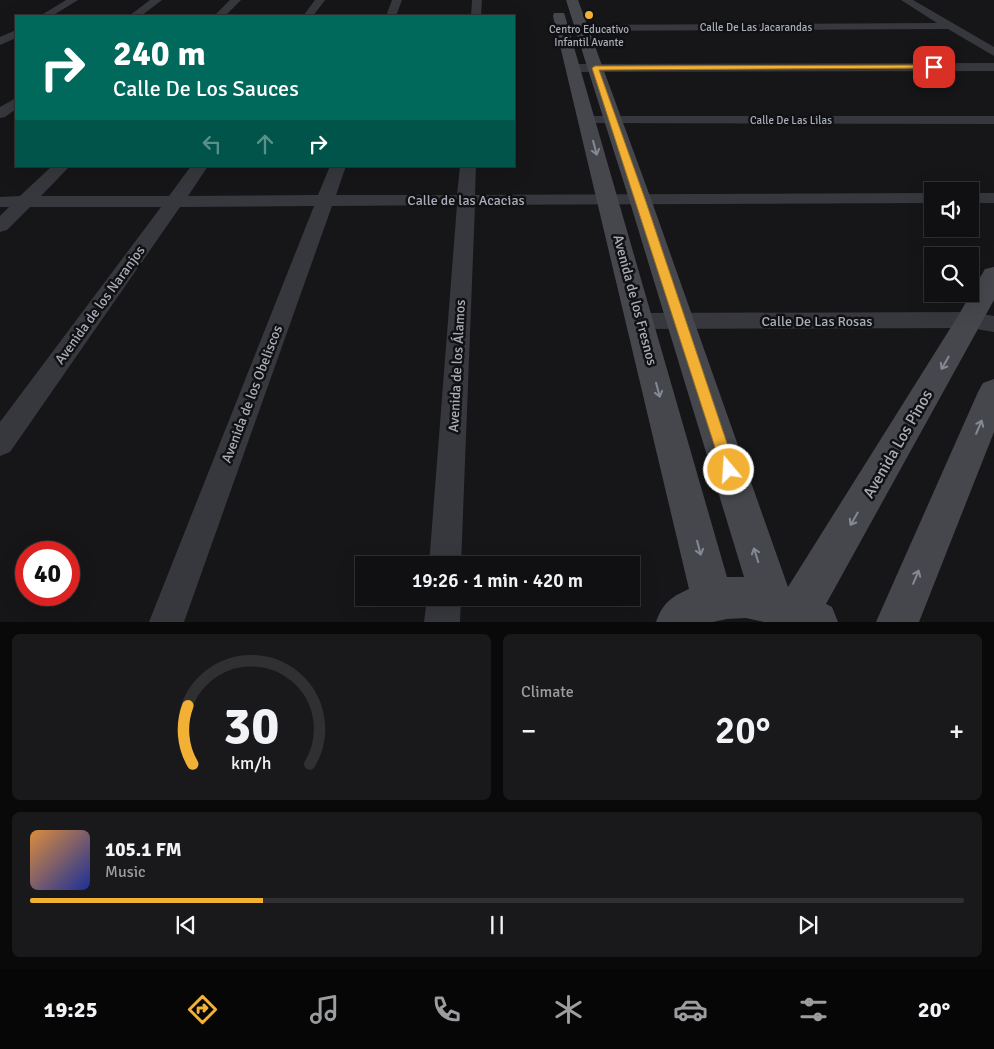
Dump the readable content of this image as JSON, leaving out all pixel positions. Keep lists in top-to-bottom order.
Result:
{
  "streets": {
    "street": [
      "Calle De Las Jacarandas",
      "Calle De Las Lilas",
      "Calle de las Acacias",
      "Avenida de los Fresnos",
      "Avenida de los Naranjos",
      "Calle De Las Rosas",
      "Avenida de los Álamos",
      "Avenida de los Obeliscos",
      "Avenida Los Pinos"
    ]
  },
  "crossings": [
    ["Calle De Las Jacarandas", "Avenida de los Fresnos"],
    ["Calle De Las Lilas", "Avenida de los Fresnos"],
    ["Calle de las Acacias", "Avenida de los Fresnos"],
    ["Calle de las Acacias", "Avenida de los Naranjos"],
    ["Calle de las Acacias", "Avenida de los Álamos"],
    ["Calle de las Acacias", "Avenida de los Obeliscos"],
    ["Avenida de los Fresnos", "Calle De Las Rosas"],
    ["Avenida de los Fresnos", "Avenida Los Pinos"],
    ["Calle De Las Rosas", "Avenida Los Pinos"]
  ],
  "places": ["Centro Educativo Infantil Avante"],
  "page": {
    "turn": ["240 m", "Calle De Los Sauces"],
    "limit": "40",
    "trip": "19:26 · 1 min · 420 m",
    "tile": "Climate",
    "heat": ["−", "20°", "+"],
    "song": ["105.1 FM", "Music"],
    "tabs": ["19:25", "20°"],
    "gauge": ["30", "km/h"]
  }
}
